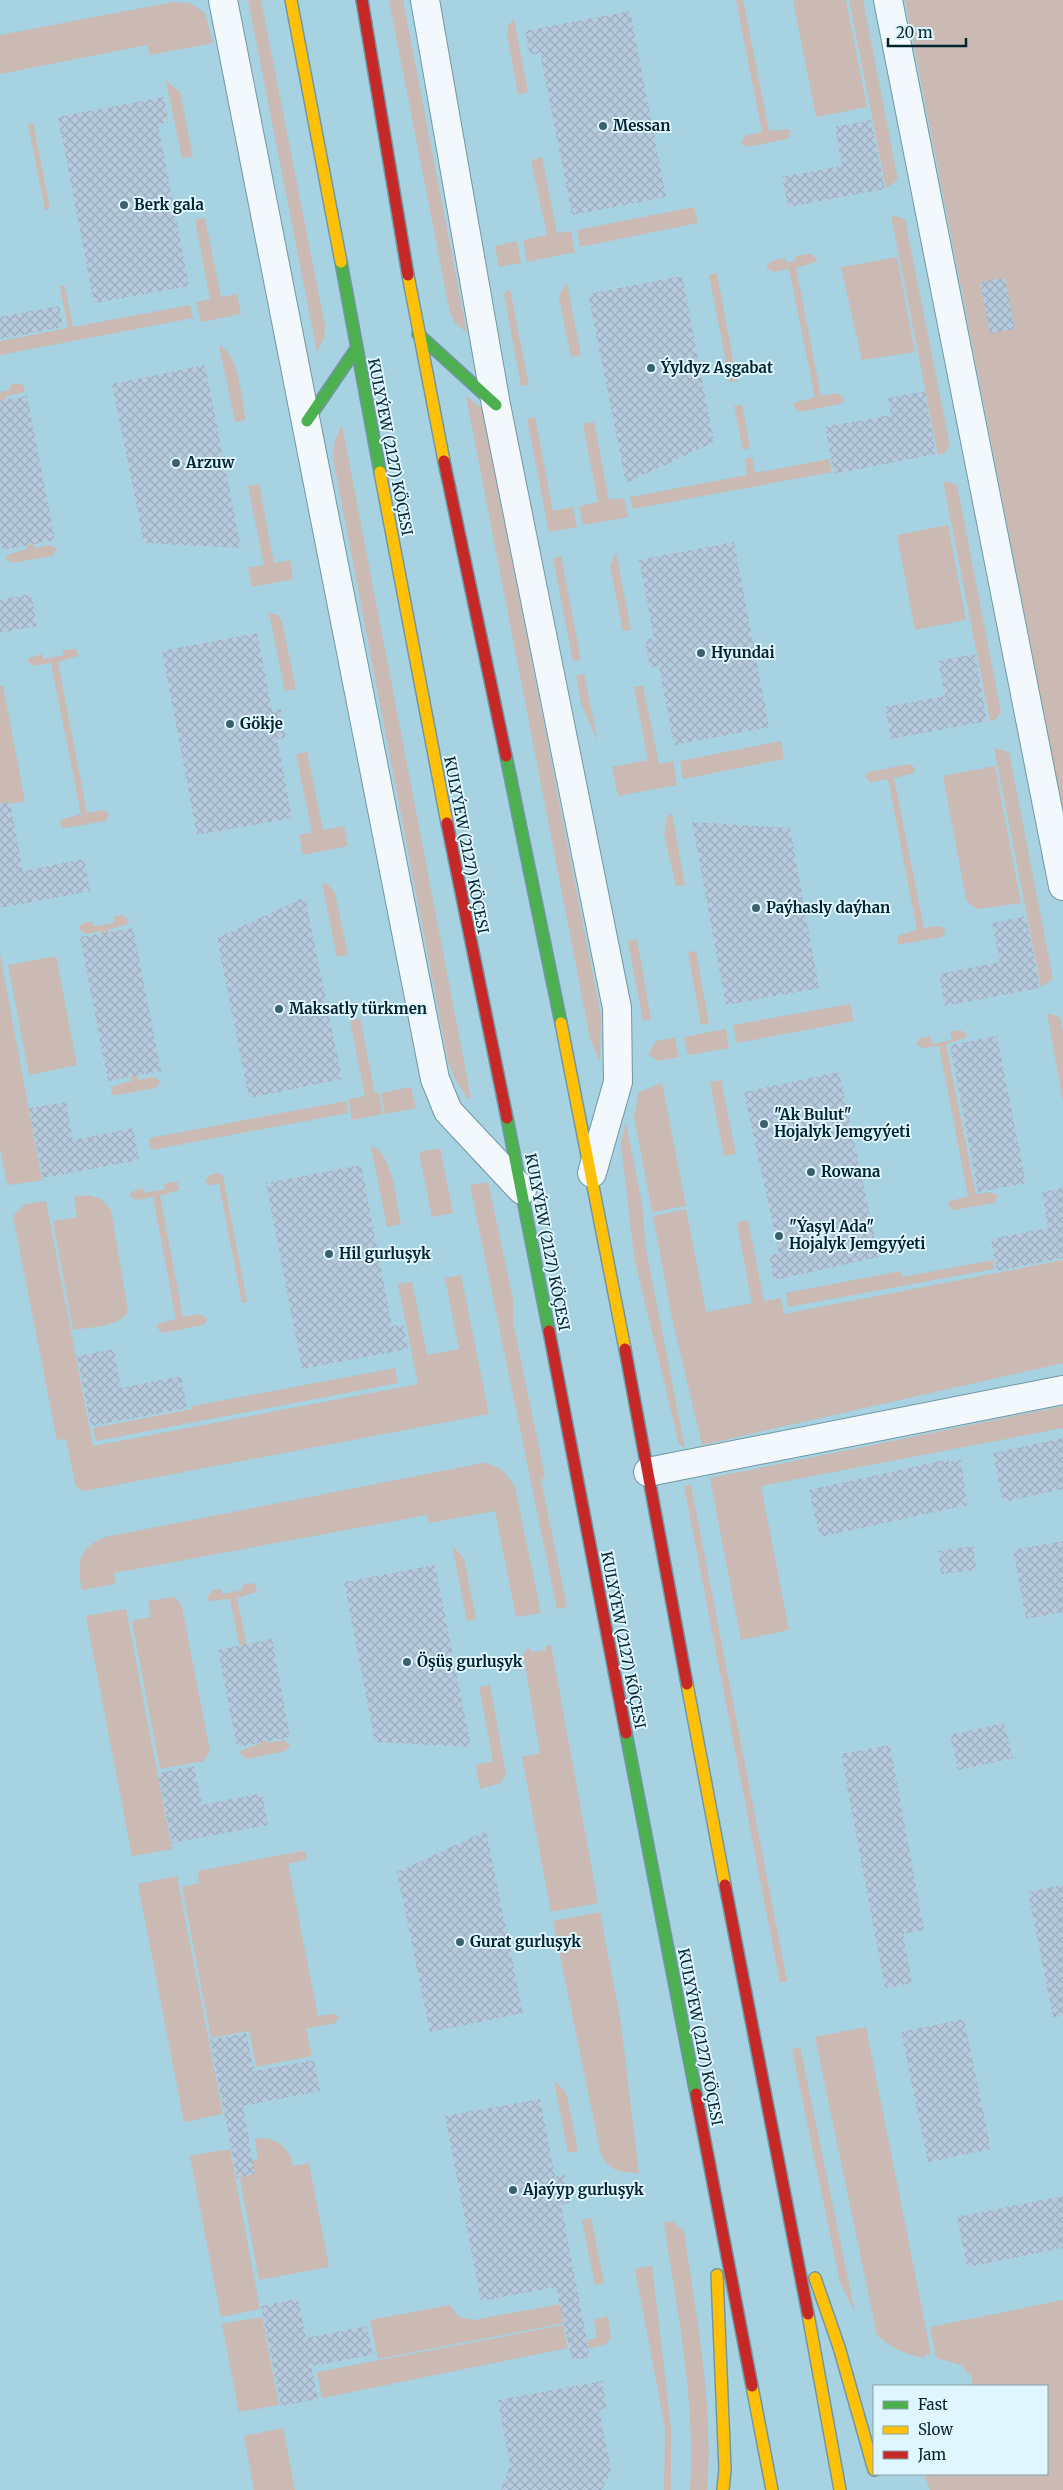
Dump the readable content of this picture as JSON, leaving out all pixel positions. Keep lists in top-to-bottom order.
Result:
{
  "streets": {
    "highway": ["KULYÝEW (2127) KÖÇESI"]
  },
  "places": [
    "Messan",
    "Berk gala",
    "Ýyldyz Aşgabat",
    "Arzuw",
    "Hyundai",
    "Gökje",
    "Paýhasly daýhan",
    "Maksatly türkmen",
    "\"Ak Bulut\" Hojalyk Jemgyýeti",
    "Rowana",
    "\"Ýaşyl Ada\" Hojalyk Jemgyýeti",
    "Hil gurluşyk",
    "Öşüş gurluşyk",
    "Gurat gurluşyk",
    "Ajaýyp gurluşyk"
  ],
  "legend": ["Fast", "Slow", "Jam"],
  "scale_bar": "20 m"
}
